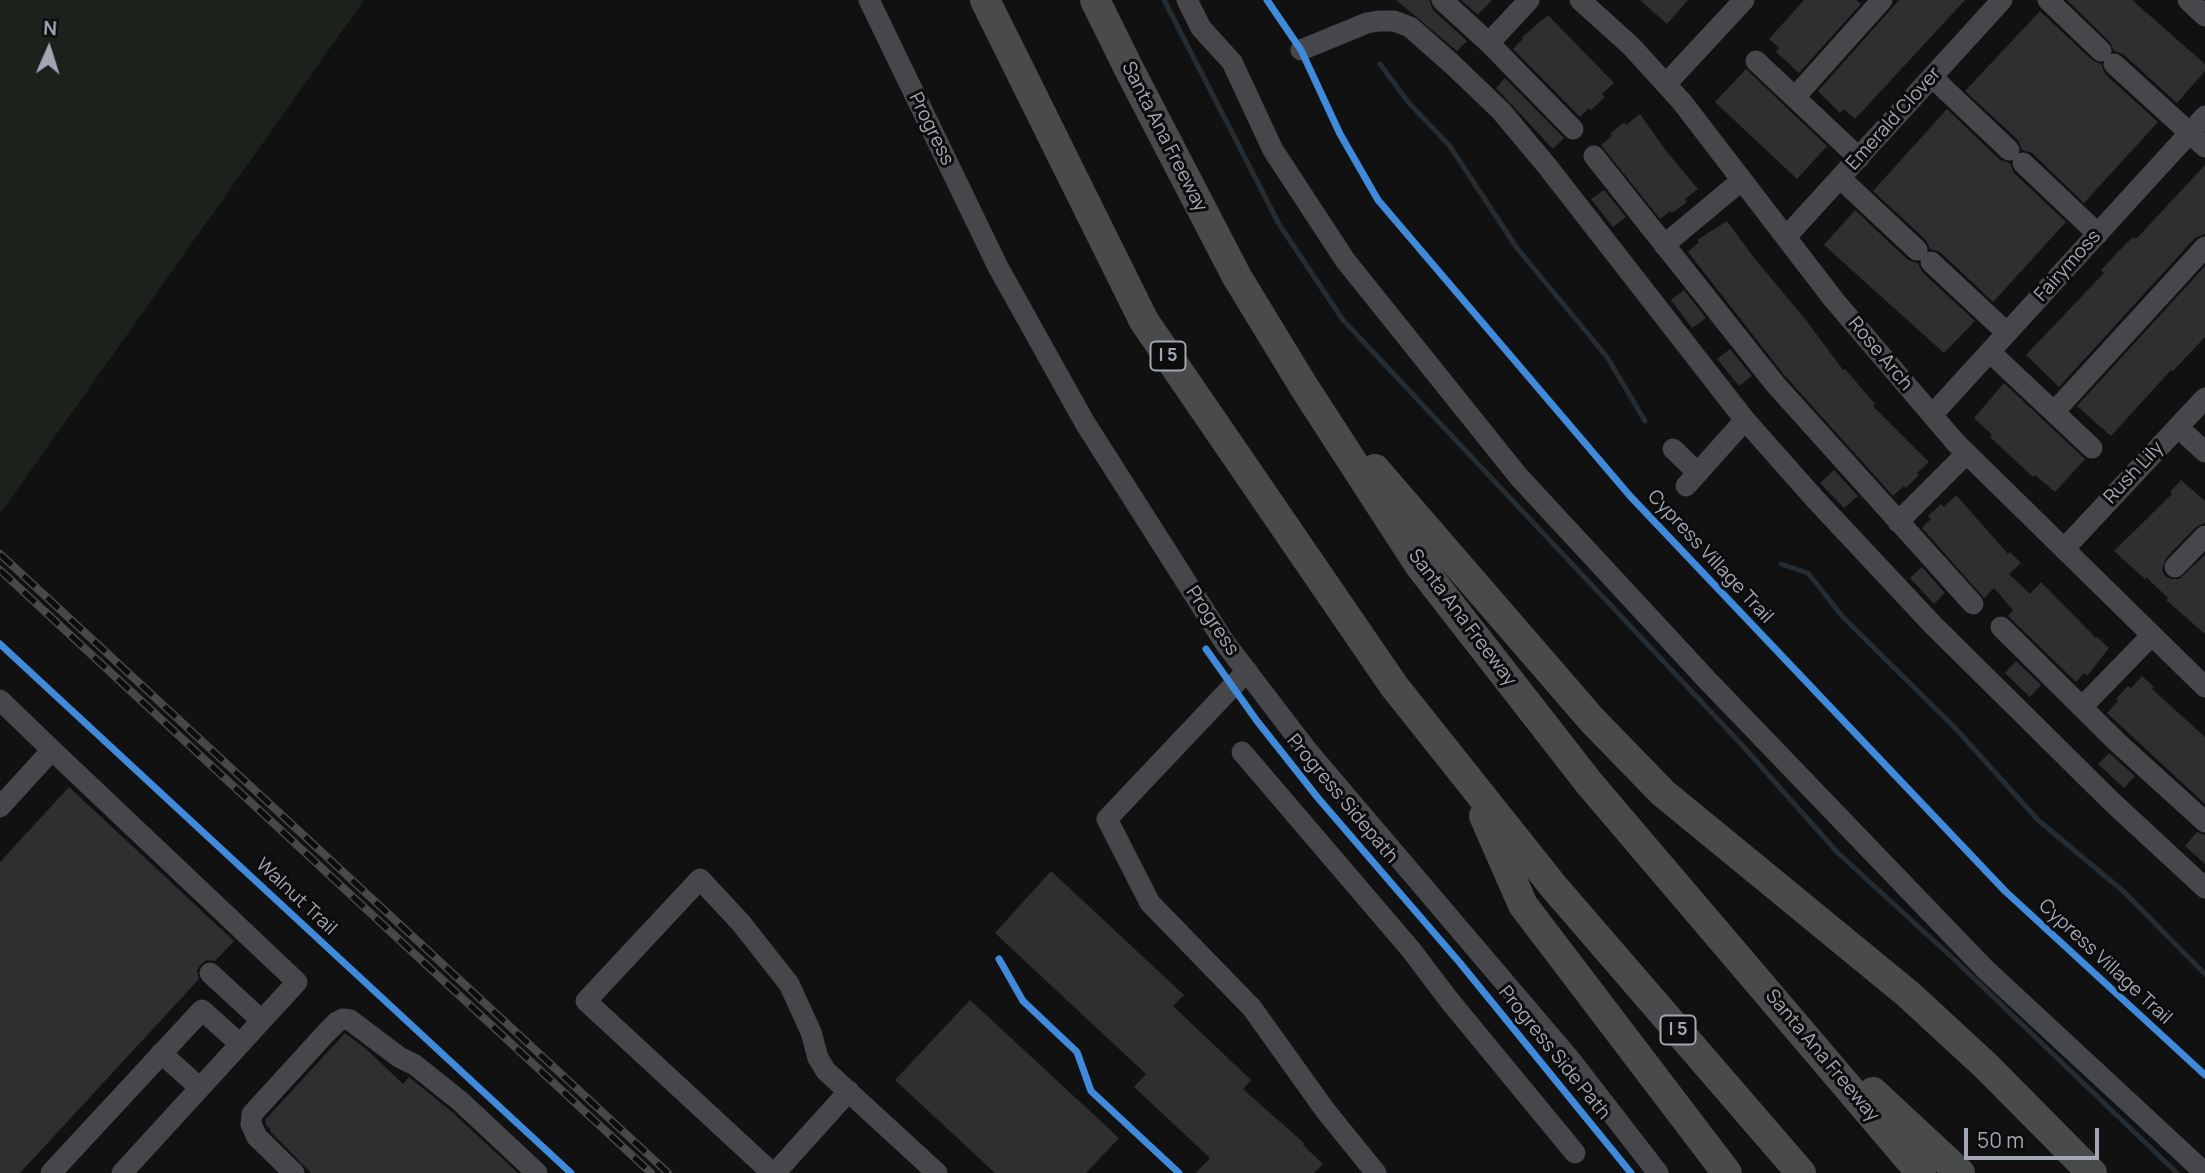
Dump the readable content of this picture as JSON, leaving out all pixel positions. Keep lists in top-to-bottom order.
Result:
{
  "streets": {
    "highway": ["Santa Ana Freeway", "I 5"],
    "street": [
      "Emerald Clover",
      "Progress",
      "Fairymoss",
      "Rose Arch",
      "Rush Lily"
    ],
    "cycle path": ["Cypress Village Trail", "Progress Sidepath", "Walnut Trail"]
  },
  "crossings": [
    ["Emerald Clover", "Rose Arch"],
    ["Fairymoss", "Rose Arch"],
    ["Rose Arch", "Rush Lily"]
  ],
  "scale_bar": "50 m",
  "north": "top"
}
